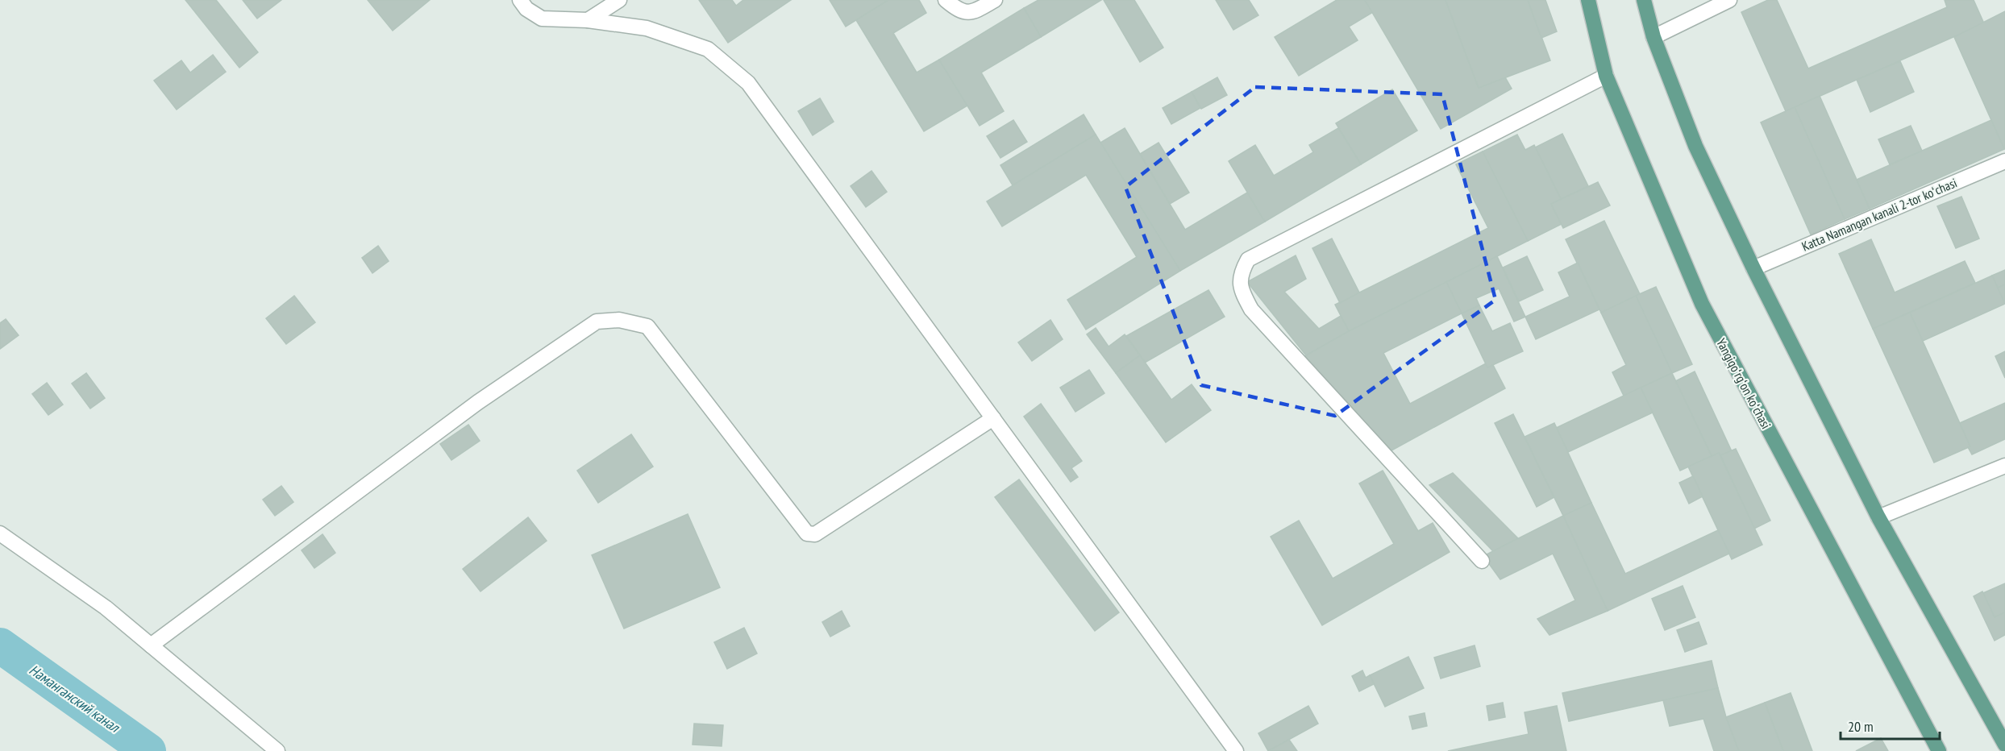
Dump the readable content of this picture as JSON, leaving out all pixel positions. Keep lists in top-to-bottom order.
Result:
{
  "streets": {
    "main road": ["Yangiqoʻrgʻon koʻchasi"],
    "street": ["Katta Namangan kanali 2-tor koʻchasi"]
  },
  "water": ["Наманганский канал"],
  "scale_bar": "20 m"
}
